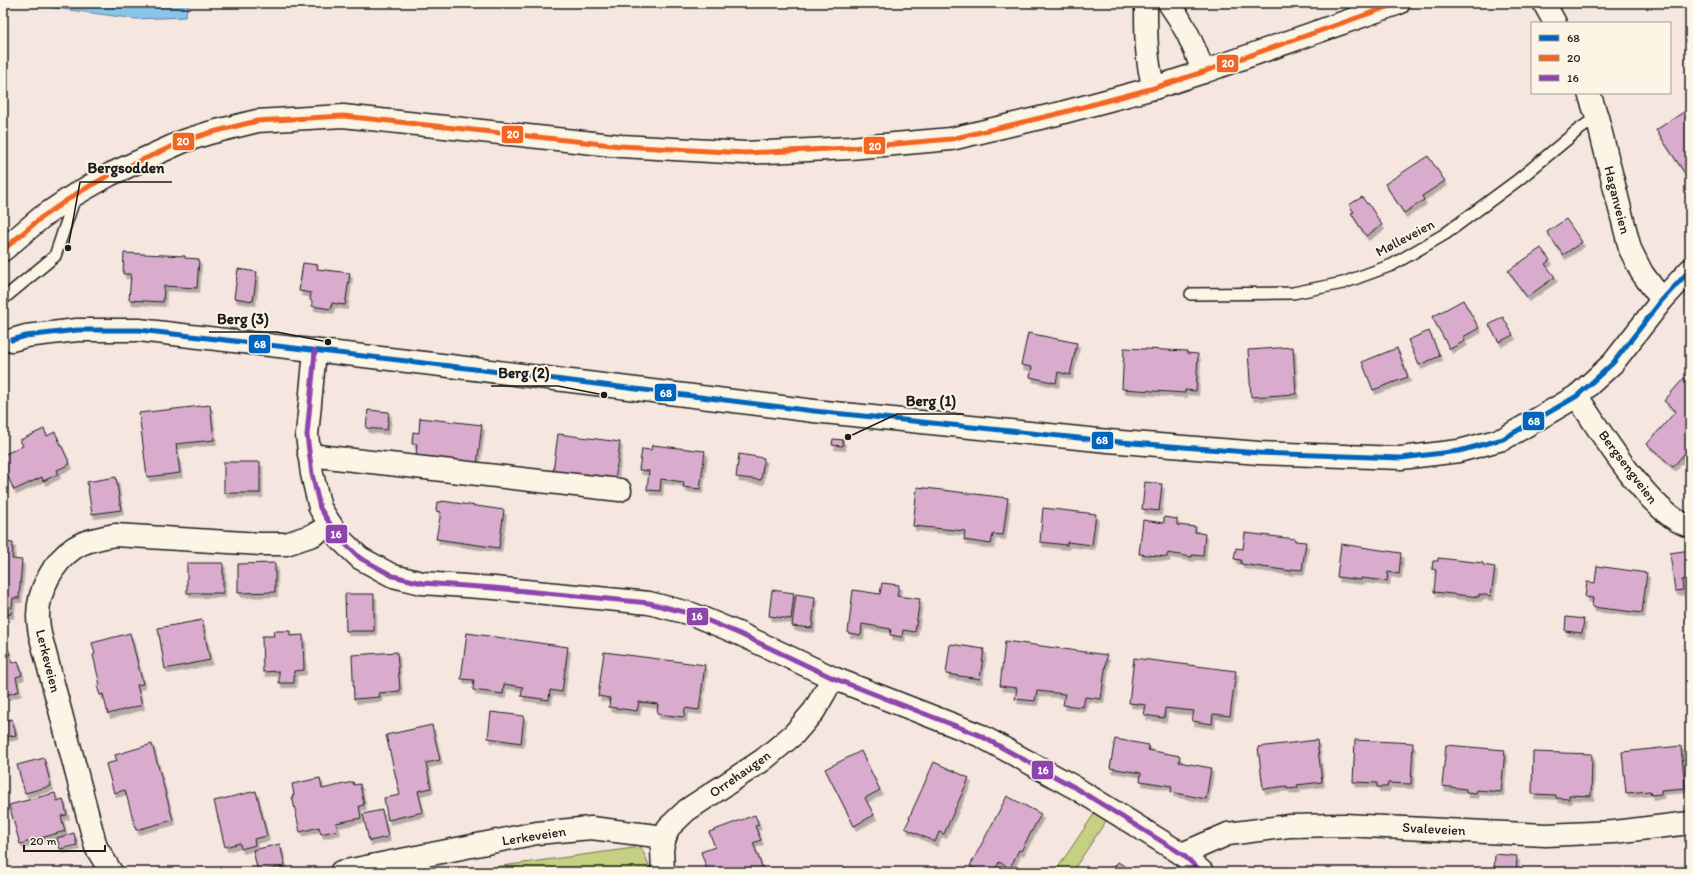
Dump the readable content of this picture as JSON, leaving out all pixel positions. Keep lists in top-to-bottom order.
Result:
{
  "streets": {
    "street": [
      "Haganveien",
      "Bergsengveien",
      "Lerkeveien",
      "Orrehaugen",
      "Svaleveien"
    ],
    "lane": ["Mølleveien"]
  },
  "crossings": [
    ["Haganveien", "Mølleveien"],
    ["Lerkeveien", "Orrehaugen"]
  ],
  "places": [
    "Bergsodden",
    "Berg (3)",
    "Berg (2)",
    "Berg (1)"
  ],
  "lines": ["transit line 20", "transit line 68", "transit line 16"],
  "legend": ["68", "20", "16"],
  "scale_bar": "20 m"
}
